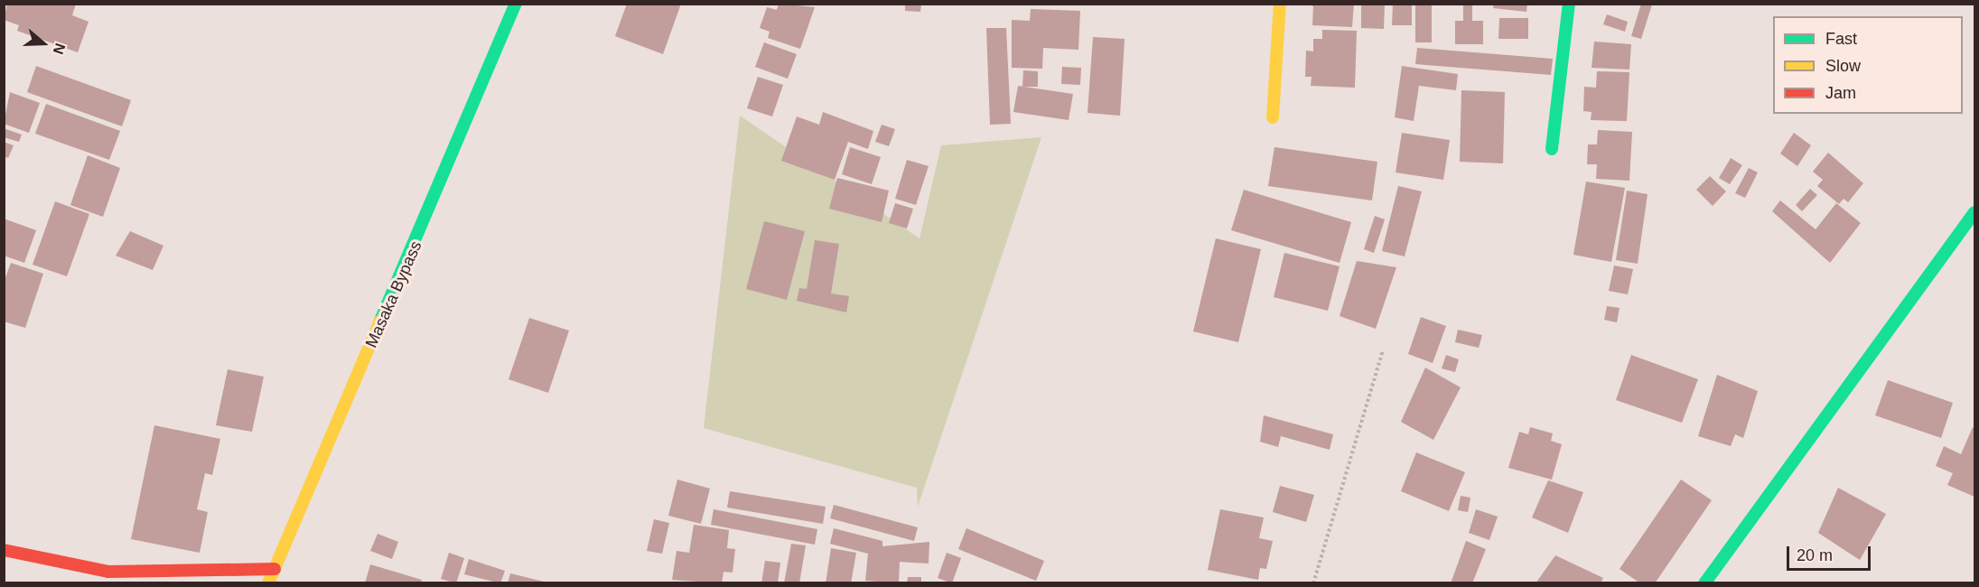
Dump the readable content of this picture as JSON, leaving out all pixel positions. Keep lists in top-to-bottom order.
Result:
{
  "streets": {
    "main road": ["Masaka Bypass"]
  },
  "legend": ["Fast", "Slow", "Jam"],
  "scale_bar": "20 m",
  "north": "right"
}
